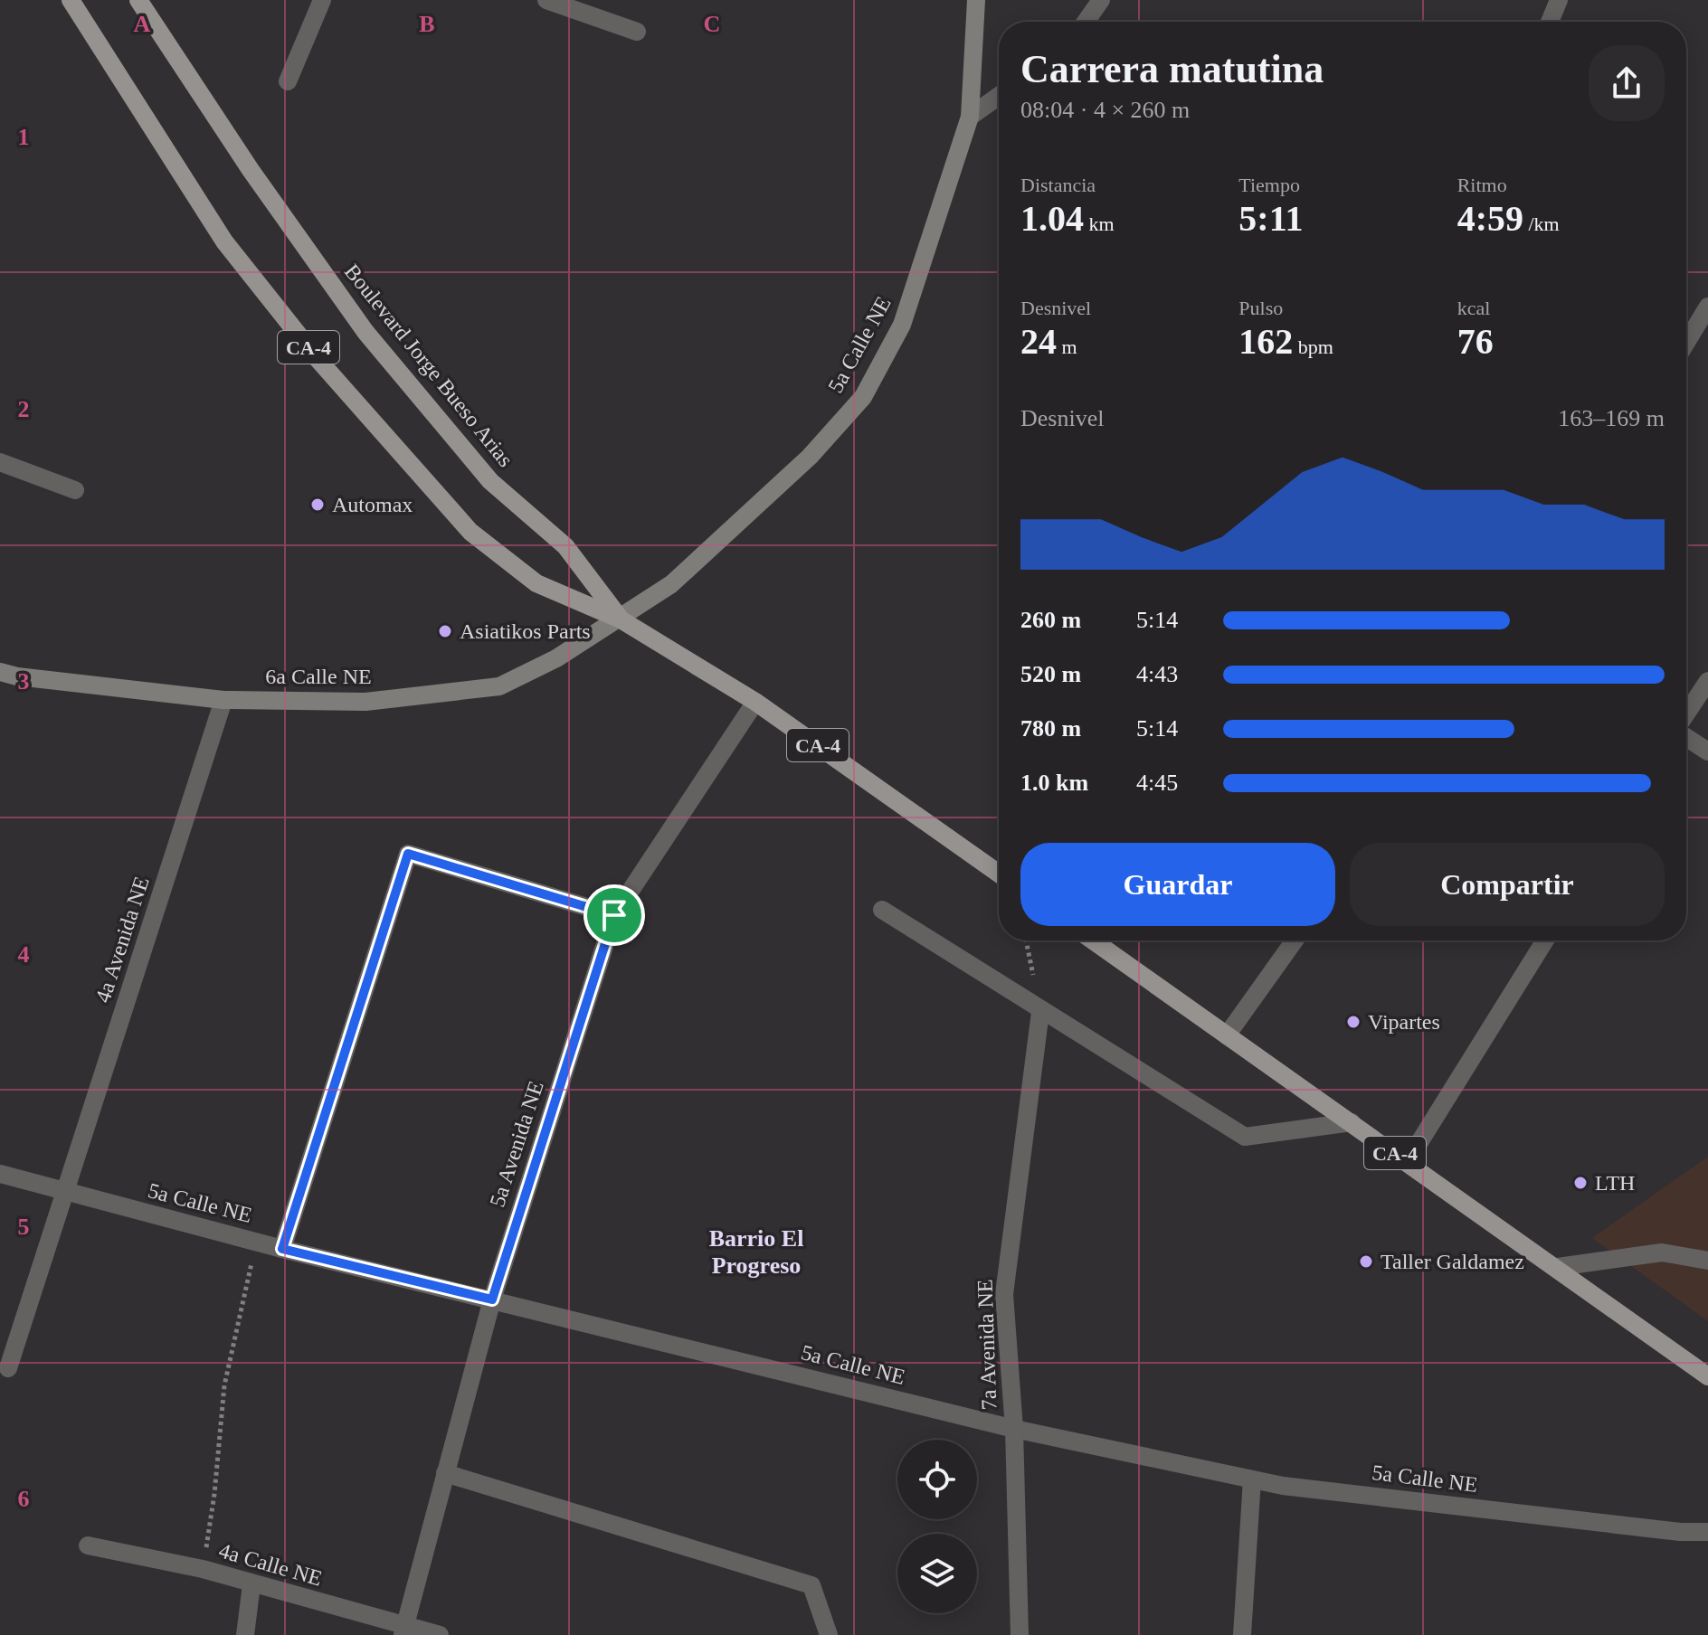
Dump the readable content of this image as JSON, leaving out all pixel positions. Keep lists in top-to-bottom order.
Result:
{
  "streets": {
    "main road": ["CA-4", "Boulevard Jorge Bueso Arias"],
    "street": [
      "5a Calle NE",
      "6a Calle NE",
      "4a Avenida NE",
      "5a Avenida NE",
      "7a Avenida NE",
      "4a Calle NE"
    ]
  },
  "crossings": [
    ["5a Calle NE", "CA-4"],
    ["5a Calle NE", "Boulevard Jorge Bueso Arias"],
    ["5a Calle NE", "6a Calle NE"],
    ["5a Calle NE", "4a Avenida NE"],
    ["5a Calle NE", "5a Avenida NE"],
    ["5a Calle NE", "7a Avenida NE"],
    ["CA-4", "Boulevard Jorge Bueso Arias"],
    ["CA-4", "6a Calle NE"],
    ["CA-4", "5a Avenida NE"],
    ["Boulevard Jorge Bueso Arias", "6a Calle NE"],
    ["6a Calle NE", "4a Avenida NE"],
    ["5a Avenida NE", "4a Calle NE"]
  ],
  "districts": ["Barrio El Progreso"],
  "places": [
    "Automax",
    "Asiatikos Parts",
    "Vipartes",
    "LTH",
    "Taller Galdamez"
  ],
  "page": {
    "heading": ["Carrera matutina", "08:04 · 4 × 260 m"],
    "stats": [
      ["Distancia", "1.04 km"],
      ["Tiempo", "5:11"],
      ["Ritmo", "4:59 /km"],
      ["Desnivel", "24 m"],
      ["Pulso", "162 bpm"],
      ["kcal", "76"]
    ],
    "chart": ["Desnivel", "163–169 m"],
    "list": [
      {
        "name": "260 m",
        "note": "5:14"
      },
      {
        "name": "520 m",
        "note": "4:43"
      },
      {
        "name": "780 m",
        "note": "5:14"
      },
      {
        "name": "1.0 km",
        "note": "4:45"
      }
    ],
    "buttons": ["Guardar", "Compartir"]
  },
  "grid": {
    "columns": ["A", "B", "C"],
    "rows": [
      "1",
      "2",
      "3",
      "4",
      "5",
      "6"
    ]
  }
}
